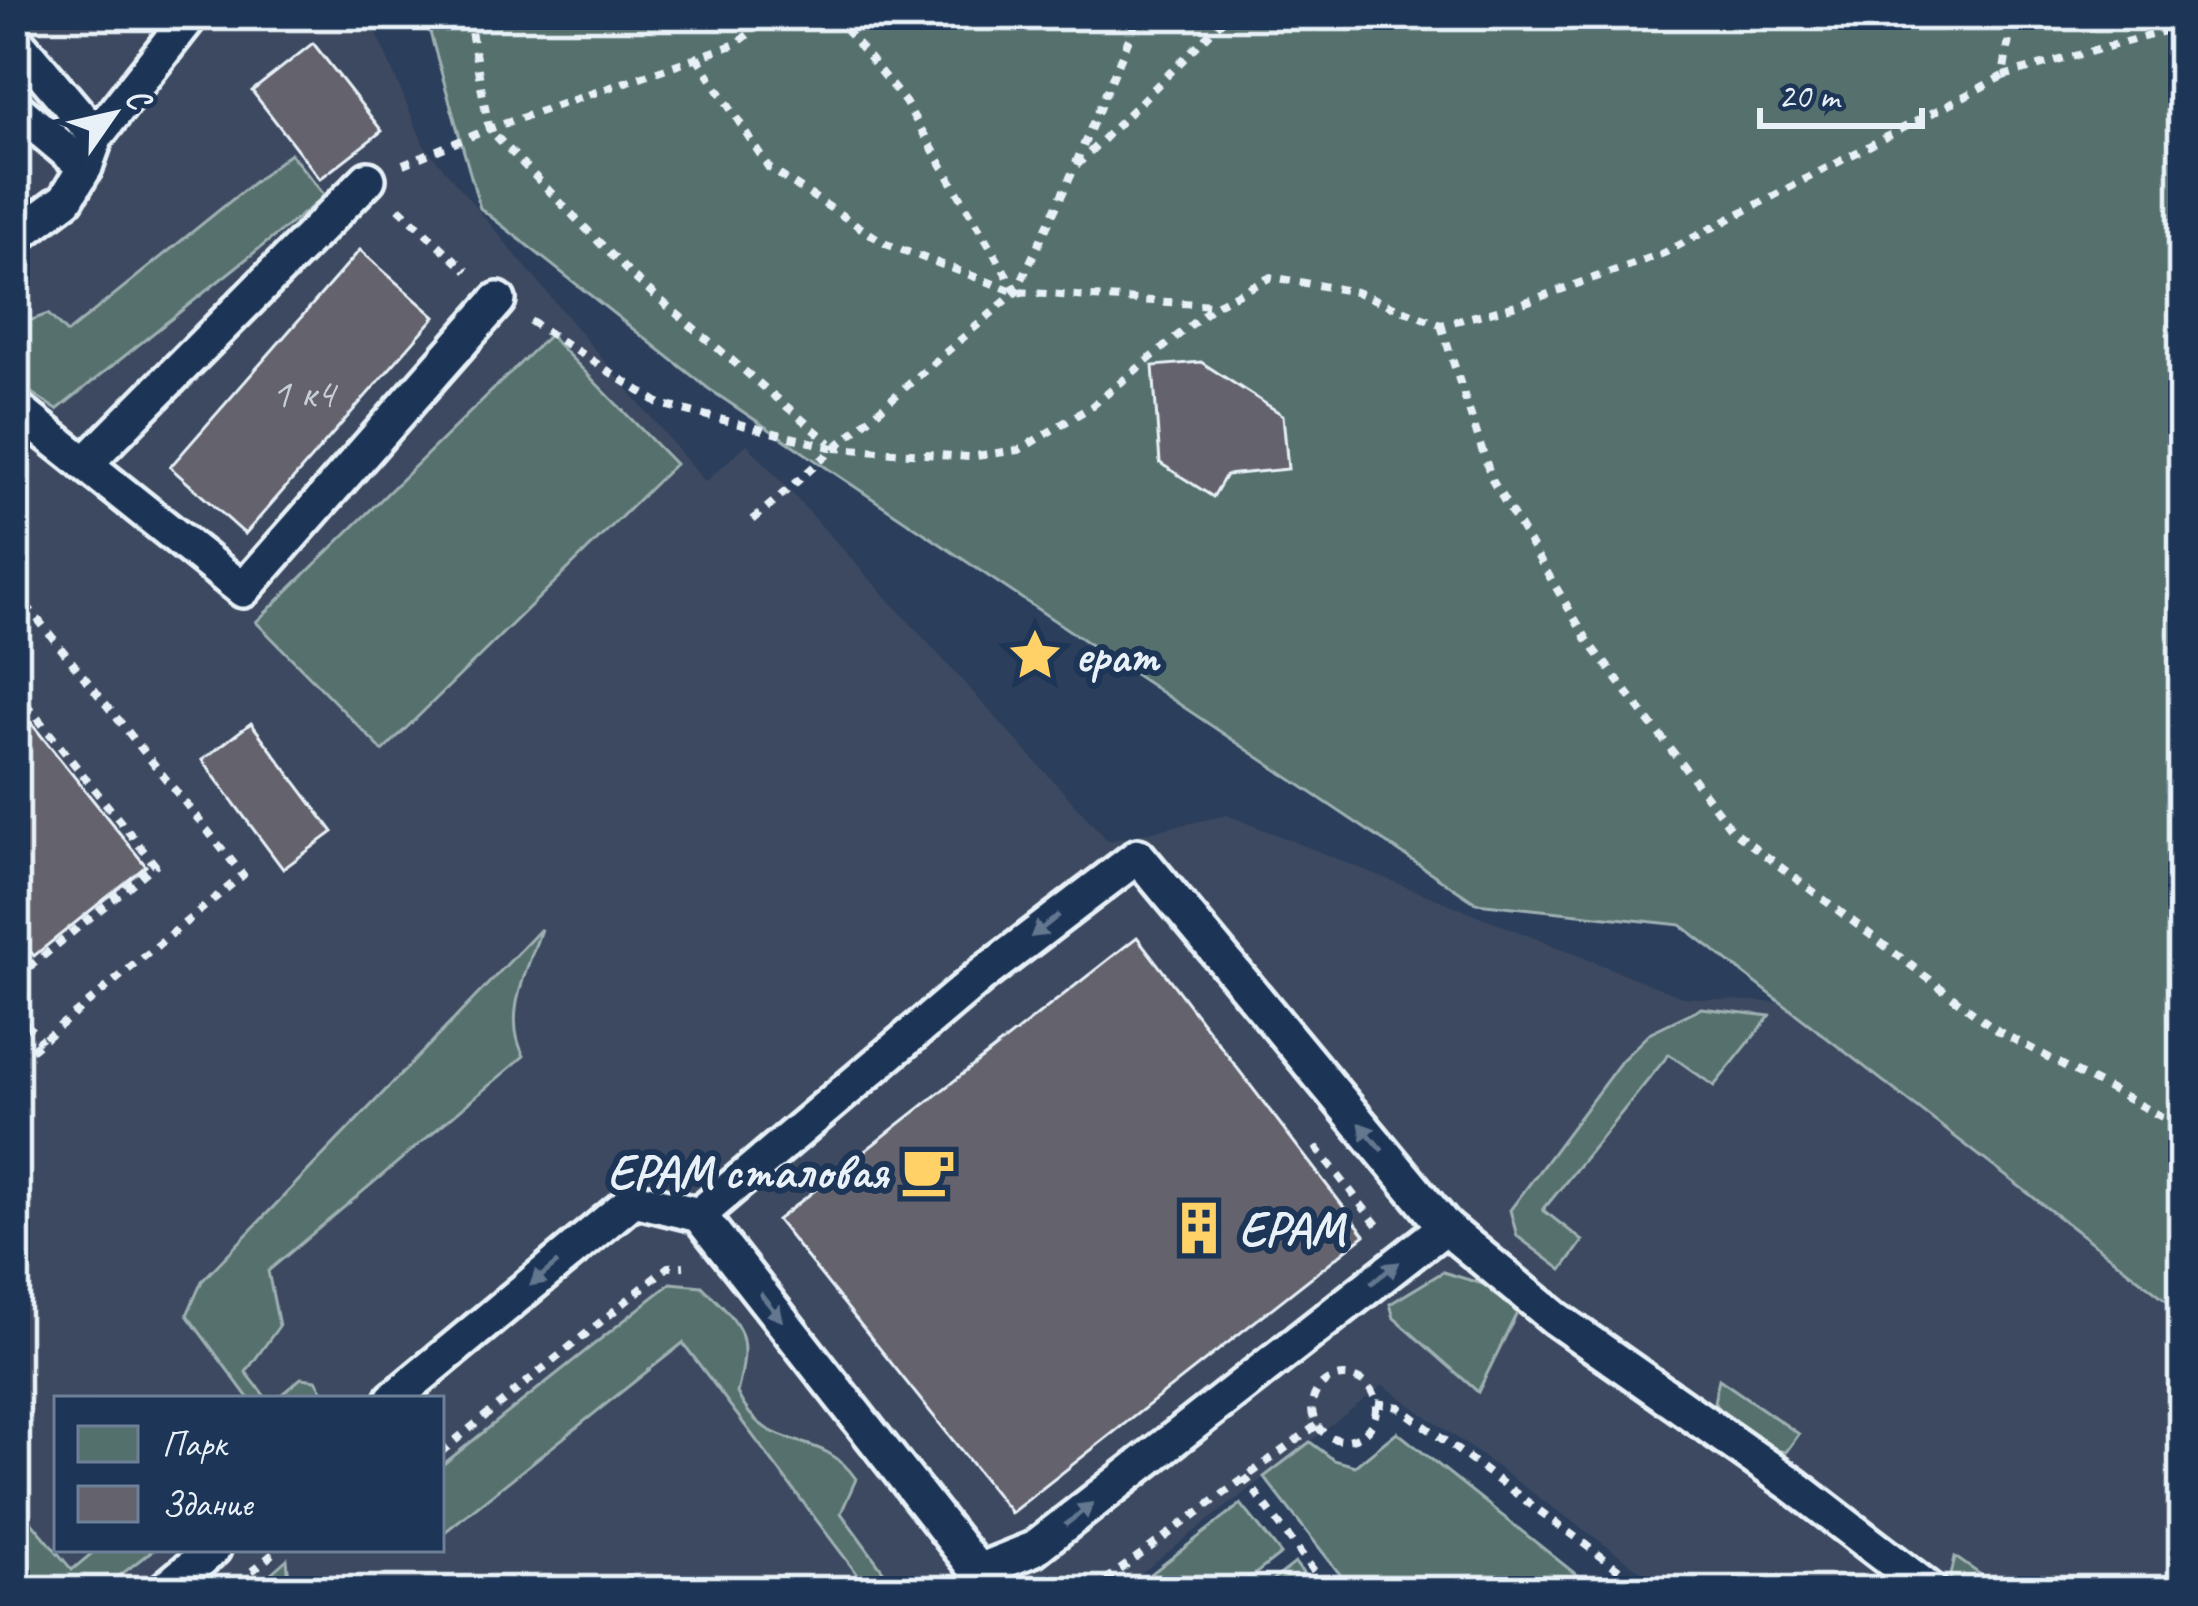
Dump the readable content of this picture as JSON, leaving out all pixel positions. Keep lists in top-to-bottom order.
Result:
{
  "places": {
    "place": ["epam"],
    "cafe": ["EPAM сталовая"],
    "building": ["EPAM"]
  },
  "house_numbers": ["1 к4"],
  "legend": ["Парк", "Здание"],
  "scale_bar": "20 m",
  "north": "top right"
}
